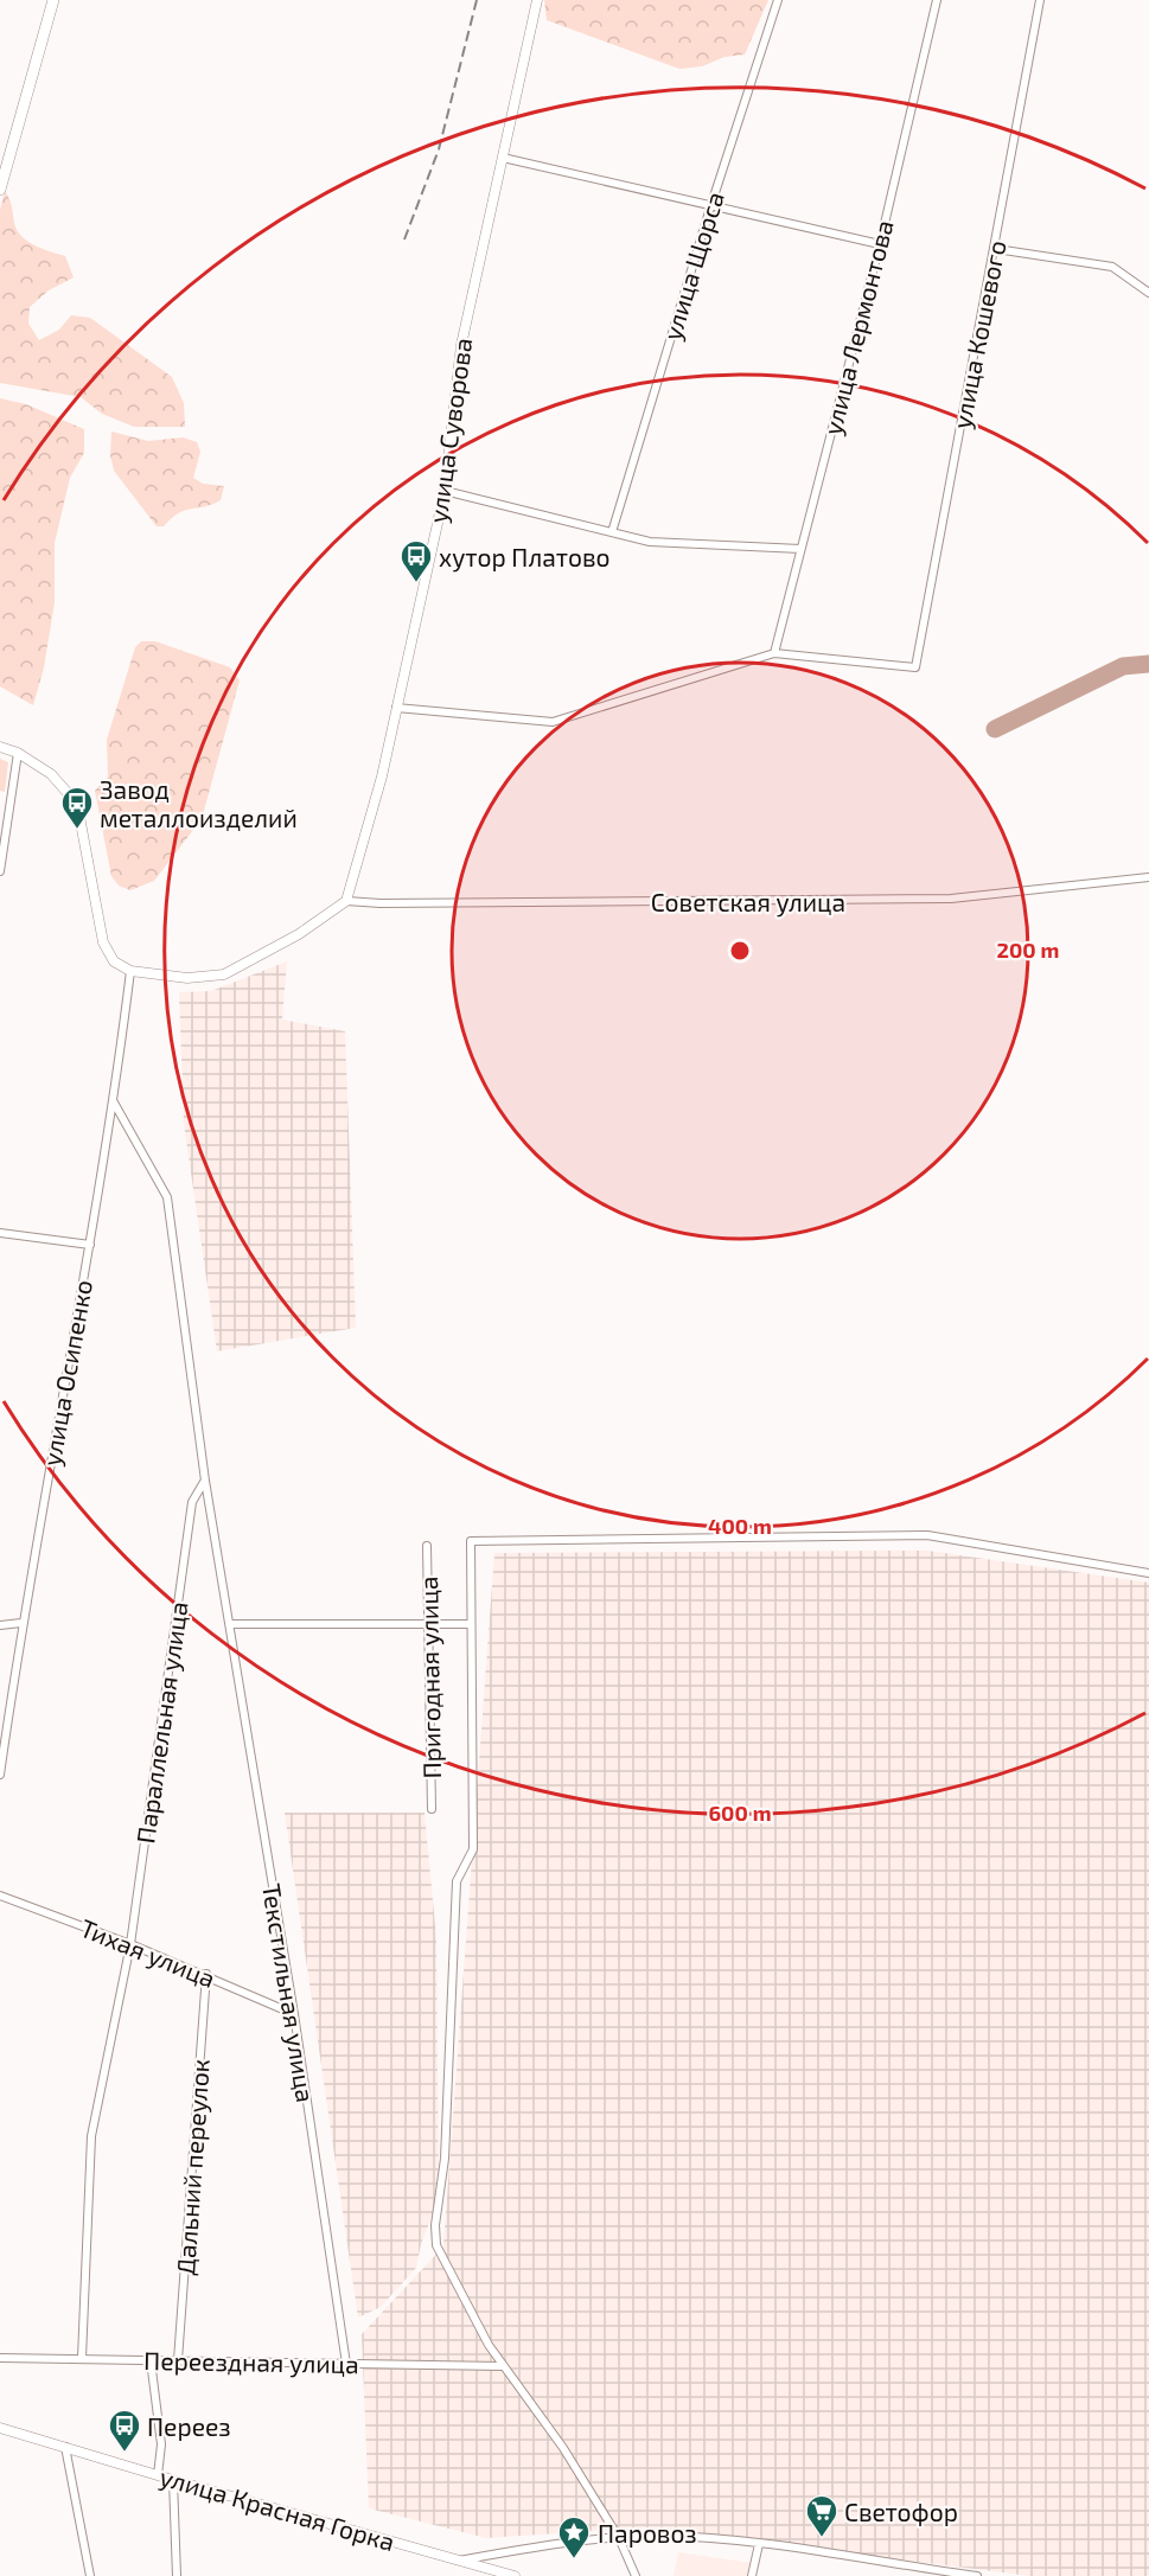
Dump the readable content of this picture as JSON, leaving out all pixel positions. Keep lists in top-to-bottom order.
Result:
{
  "streets": {
    "street": [
      "улица Щорса",
      "улица Лермонтова",
      "улица Кошевого",
      "улица Суворова",
      "Советская улица",
      "улица Осипенко",
      "Пригодная улица",
      "Параллельная улица",
      "Тихая улица",
      "Текстильная улица",
      "Дальний переулок",
      "Переездная улица",
      "улица Красная Горка"
    ]
  },
  "crossings": [
    ["улица Лермонтова", "улица Кошевого"],
    ["улица Суворова", "Советская улица"],
    ["улица Осипенко", "Параллельная улица"],
    ["Параллельная улица", "Тихая улица"],
    ["Параллельная улица", "Текстильная улица"],
    ["Параллельная улица", "Переездная улица"],
    ["Тихая улица", "Текстильная улица"],
    ["Тихая улица", "Дальний переулок"],
    ["Текстильная улица", "Переездная улица"],
    ["Дальний переулок", "Переездная улица"]
  ],
  "places": {
    "bus stop": ["хутор Платово", "Завод металлоизделий", "Переез"],
    "supermarket": ["Светофор"],
    "place": ["Паровоз"]
  },
  "rings": ["200 m", "400 m", "600 m"]
}
